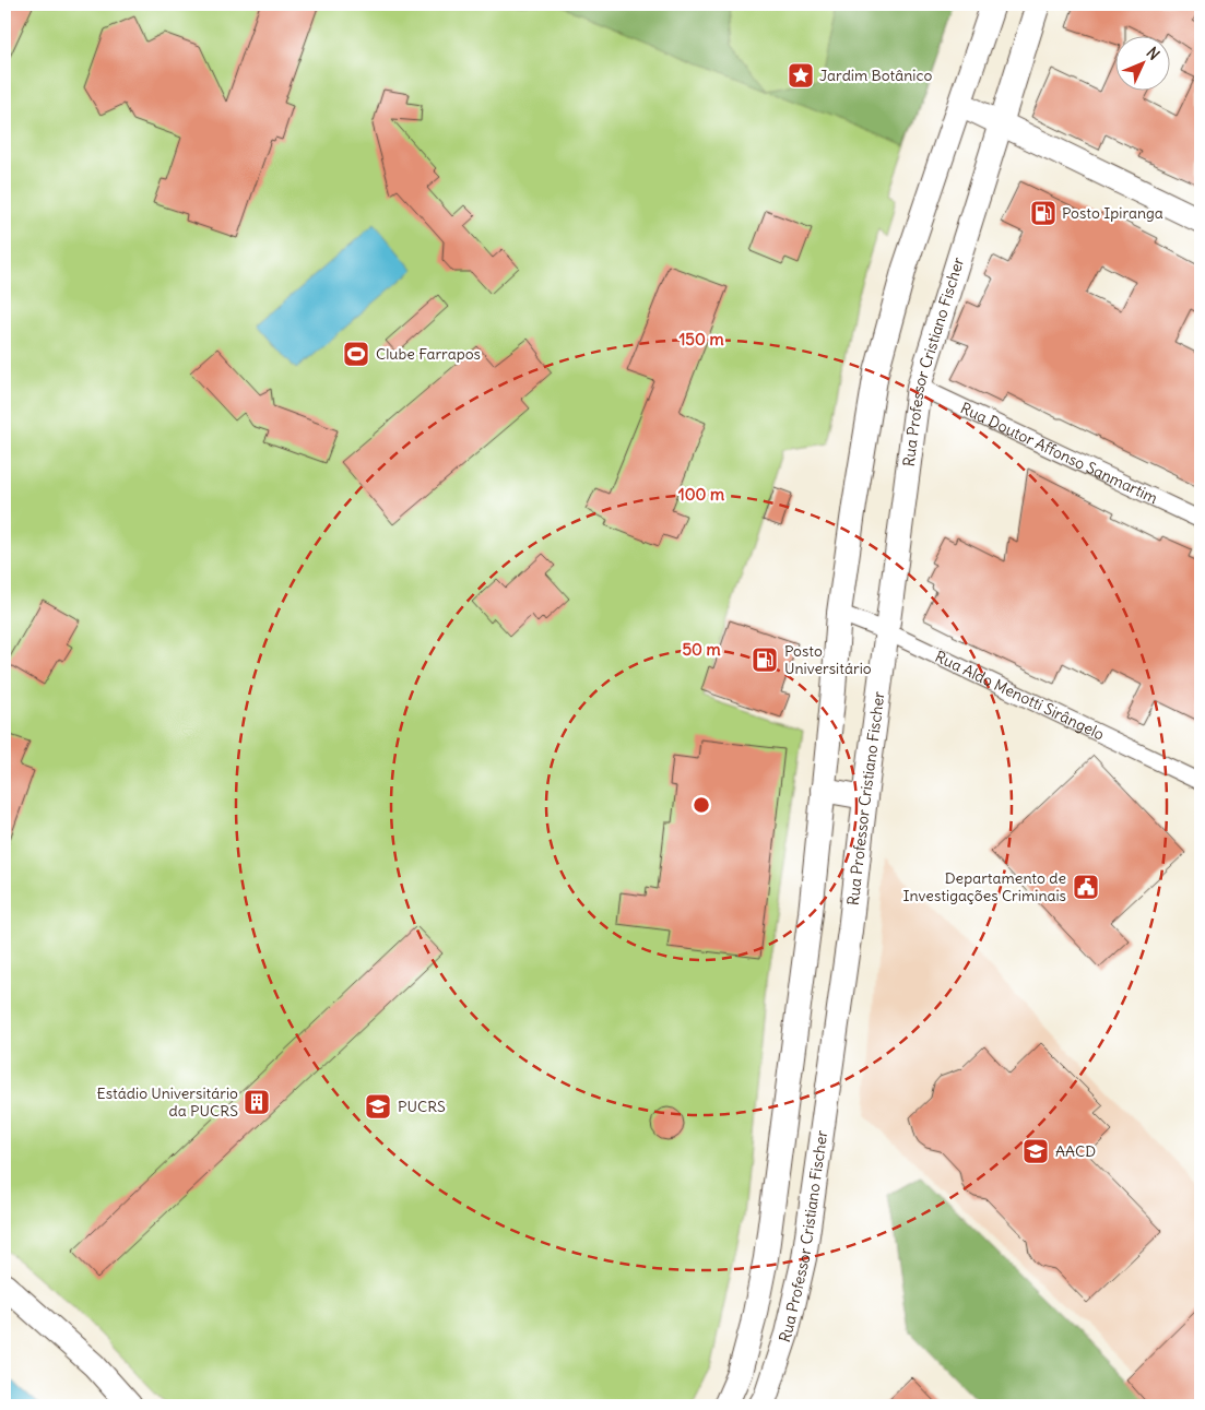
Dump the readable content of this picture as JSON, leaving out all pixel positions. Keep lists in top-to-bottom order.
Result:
{
  "streets": {
    "main road": ["Rua Professor Cristiano Fischer"],
    "street": ["Rua Doutor Affonso Sanmartim", "Rua Aldo Menotti Sirângelo"]
  },
  "crossings": [
    ["Rua Professor Cristiano Fischer", "Rua Doutor Affonso Sanmartim"],
    ["Rua Professor Cristiano Fischer", "Rua Aldo Menotti Sirângelo"]
  ],
  "places": {
    "place": ["Jardim Botânico"],
    "fuel station": ["Posto Ipiranga", "Posto Universitário"],
    "sports": ["Clube Farrapos"],
    "public building": ["Departamento de Investigações Criminais"],
    "building": ["Estádio Universitário da PUCRS"],
    "school or university": ["PUCRS", "AACD"]
  },
  "north": "top right",
  "rings": ["150 m", "100 m", "50 m"]
}
